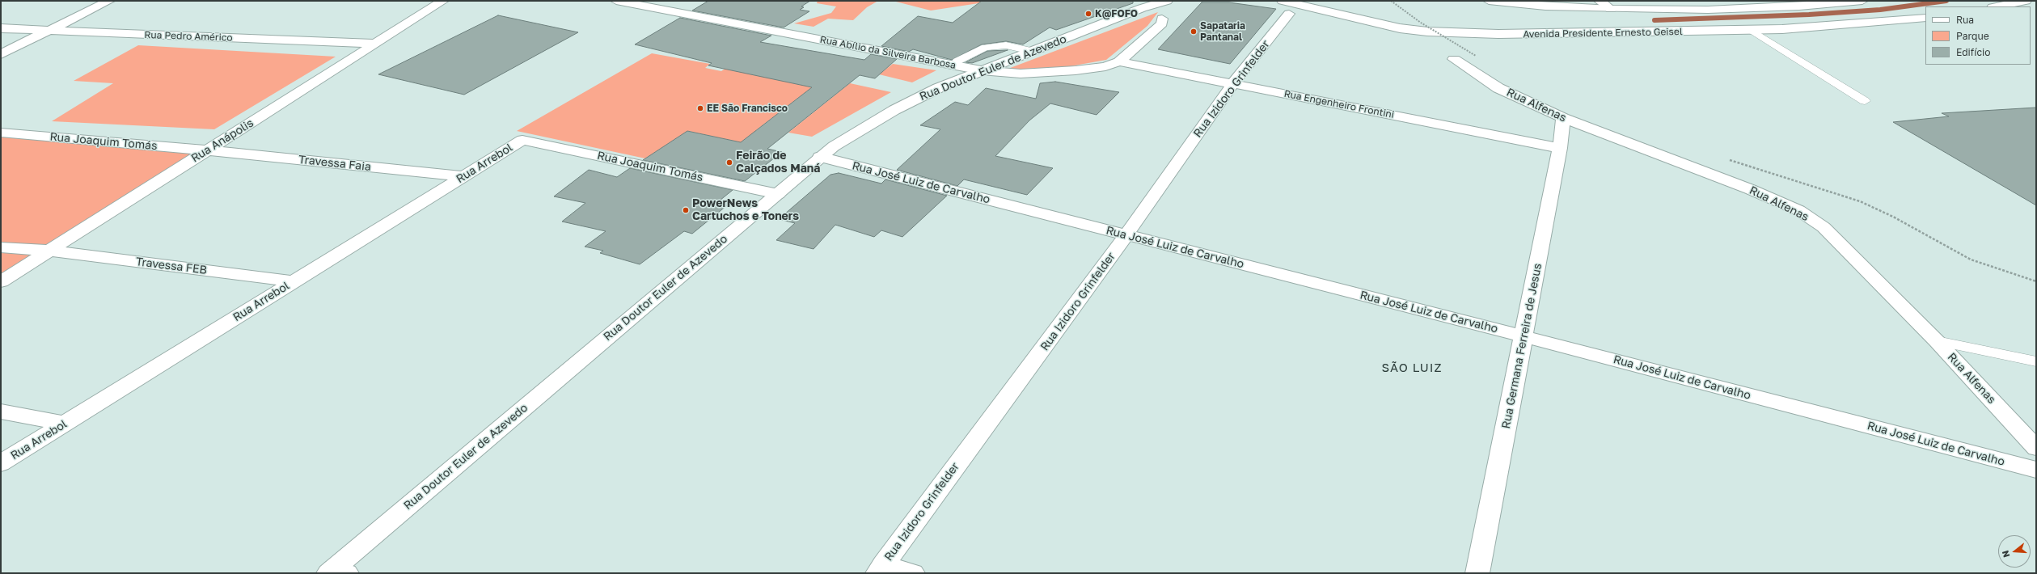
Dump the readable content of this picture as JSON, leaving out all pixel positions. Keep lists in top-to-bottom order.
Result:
{
  "streets": {
    "street": [
      "Avenida Presidente Ernesto Geisel",
      "Rua Pedro Américo",
      "Rua Abílio da Silveira Barbosa",
      "Rua Doutor Euler de Azevedo",
      "Rua Izidoro Grinfelder",
      "Rua Engenheiro Frontini",
      "Rua Alfenas",
      "Rua Anápolis",
      "Rua Joaquim Tomás",
      "Travessa Faia",
      "Rua Arrebol",
      "Rua José Luiz de Carvalho",
      "Travessa FEB",
      "Rua Germana Ferreira de Jesus"
    ]
  },
  "crossings": [
    ["Avenida Presidente Ernesto Geisel", "Rua Izidoro Grinfelder"],
    ["Rua Pedro Américo", "Rua Anápolis"],
    ["Rua Abílio da Silveira Barbosa", "Rua Doutor Euler de Azevedo"],
    ["Rua Abílio da Silveira Barbosa", "Rua Engenheiro Frontini"],
    ["Rua Doutor Euler de Azevedo", "Rua Joaquim Tomás"],
    ["Rua Doutor Euler de Azevedo", "Rua José Luiz de Carvalho"],
    ["Rua Izidoro Grinfelder", "Rua Engenheiro Frontini"],
    ["Rua Izidoro Grinfelder", "Rua José Luiz de Carvalho"],
    ["Rua Engenheiro Frontini", "Rua Germana Ferreira de Jesus"],
    ["Rua Alfenas", "Rua Germana Ferreira de Jesus"],
    ["Rua Anápolis", "Rua Joaquim Tomás"],
    ["Rua Anápolis", "Travessa Faia"],
    ["Rua Anápolis", "Travessa FEB"],
    ["Rua Joaquim Tomás", "Travessa Faia"],
    ["Rua Joaquim Tomás", "Rua Arrebol"],
    ["Travessa Faia", "Rua Arrebol"],
    ["Rua Arrebol", "Travessa FEB"],
    ["Rua José Luiz de Carvalho", "Rua Germana Ferreira de Jesus"]
  ],
  "districts": ["SÃO LUIZ"],
  "places": [
    "K@FOFO",
    "Sapataria Pantanal",
    "EE São Francisco",
    "Feirão de Calçados Maná",
    "PowerNews Cartuchos e Toners"
  ],
  "legend": ["Rua", "Parque", "Edifício"],
  "north": "left"
}
